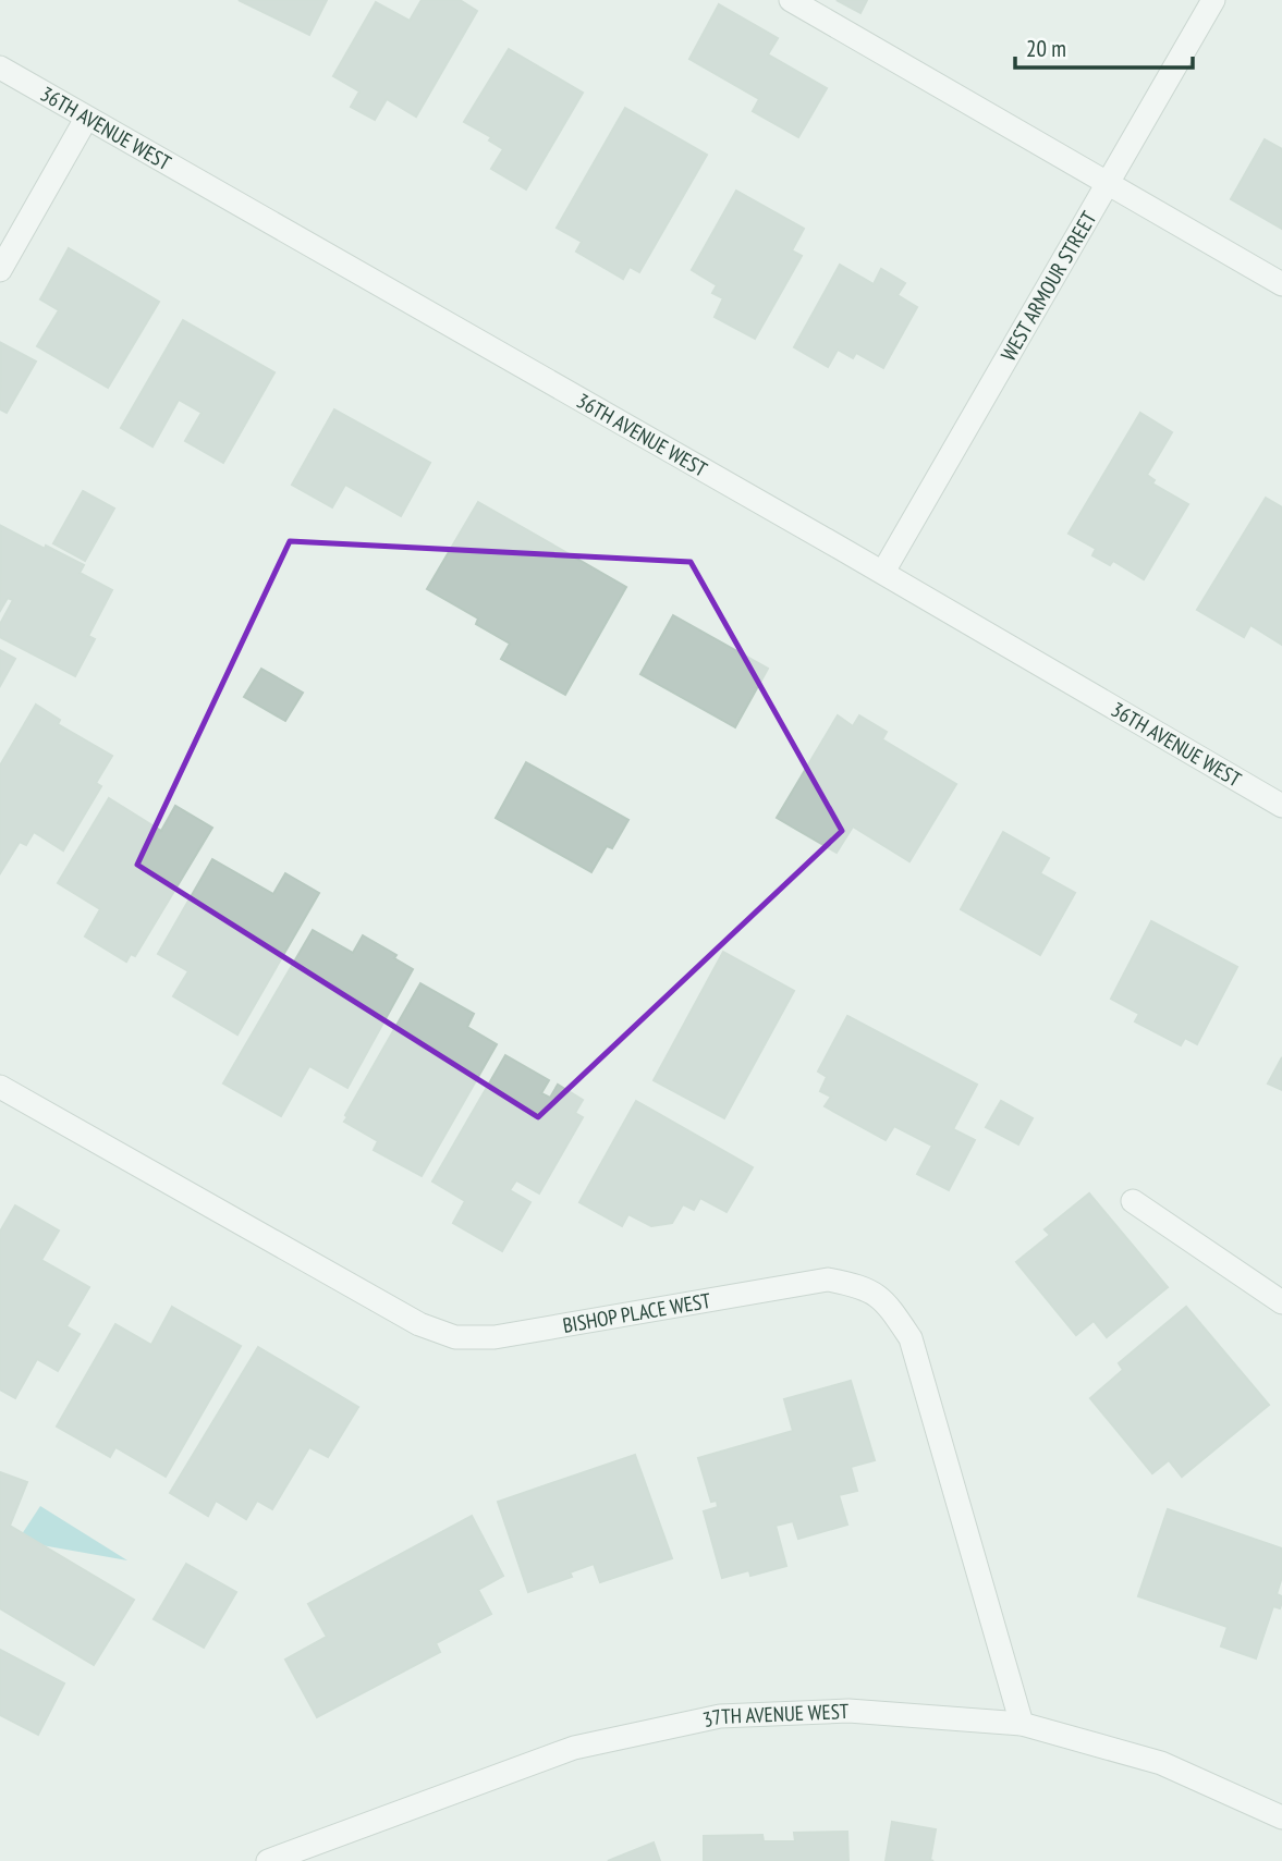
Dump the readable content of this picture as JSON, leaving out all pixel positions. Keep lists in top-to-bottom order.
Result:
{
  "streets": {
    "street": [
      "36TH AVENUE WEST",
      "WEST ARMOUR STREET",
      "BISHOP PLACE WEST",
      "37TH AVENUE WEST"
    ]
  },
  "crossings": [
    ["36TH AVENUE WEST", "WEST ARMOUR STREET"],
    ["BISHOP PLACE WEST", "37TH AVENUE WEST"]
  ],
  "scale_bar": "20 m"
}
